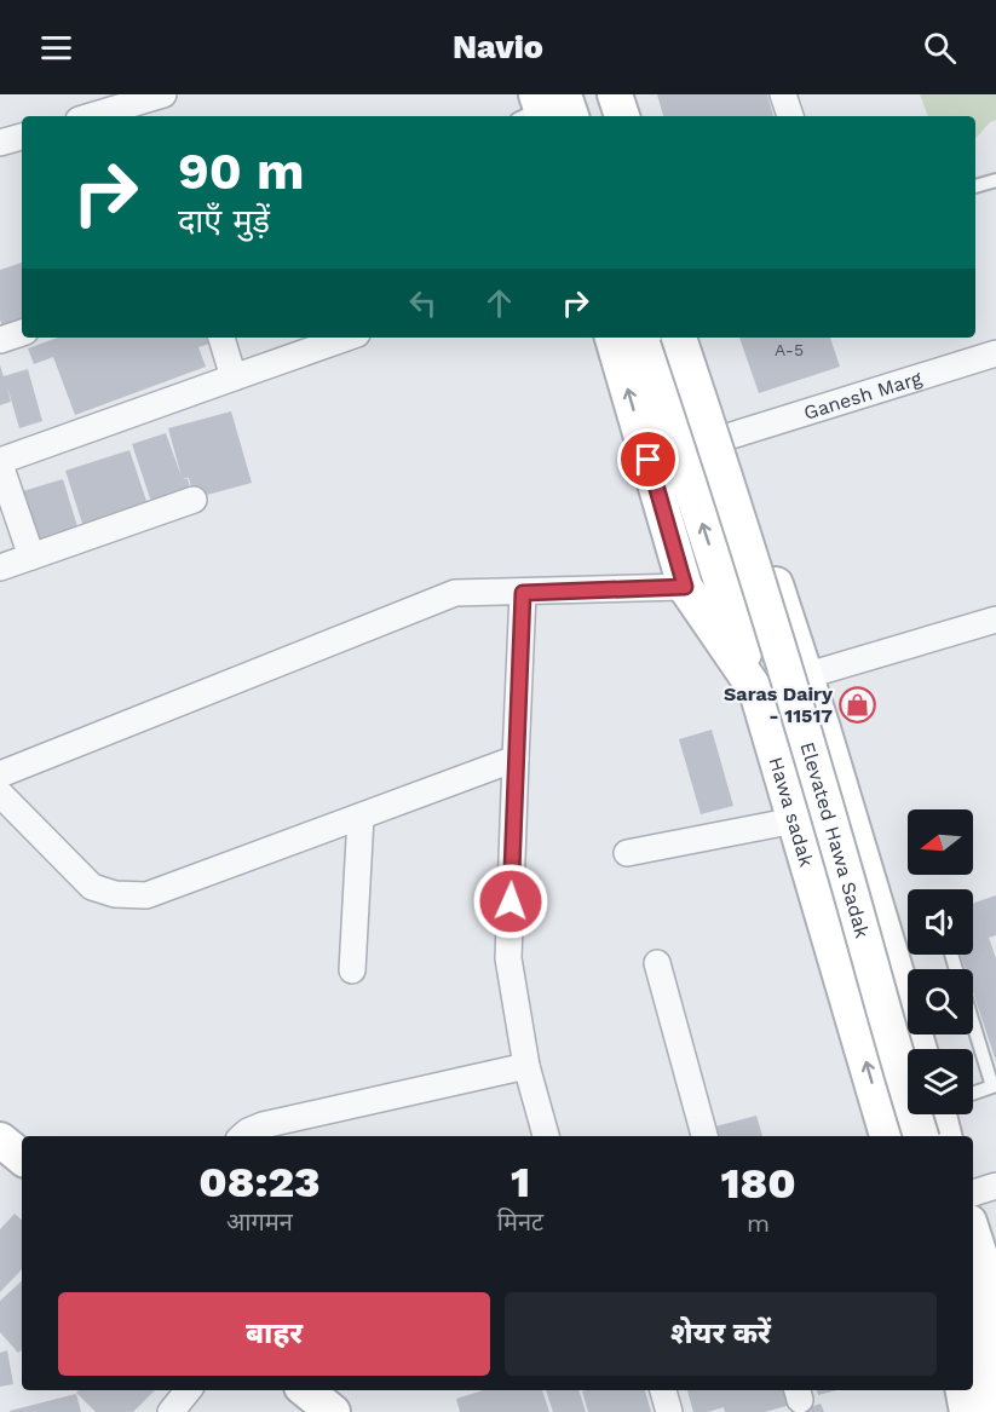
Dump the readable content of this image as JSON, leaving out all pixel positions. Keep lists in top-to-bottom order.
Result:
{
  "streets": {
    "main road": ["Hawa sadak", "Elevated Hawa Sadak"],
    "street": ["Ganesh Marg"]
  },
  "places": {
    "shop": ["Saras Dairy - 11517"]
  },
  "house_numbers": ["A-5"],
  "north": "left",
  "page": {
    "header": "Navio",
    "turn": ["90 m", "दाएँ मुड़ें"],
    "eta": [
      "08:23",
      "आगमन",
      "1",
      "मिनट",
      "180",
      "m"
    ],
    "buttons": ["बाहर", "शेयर करें"]
  }
}
